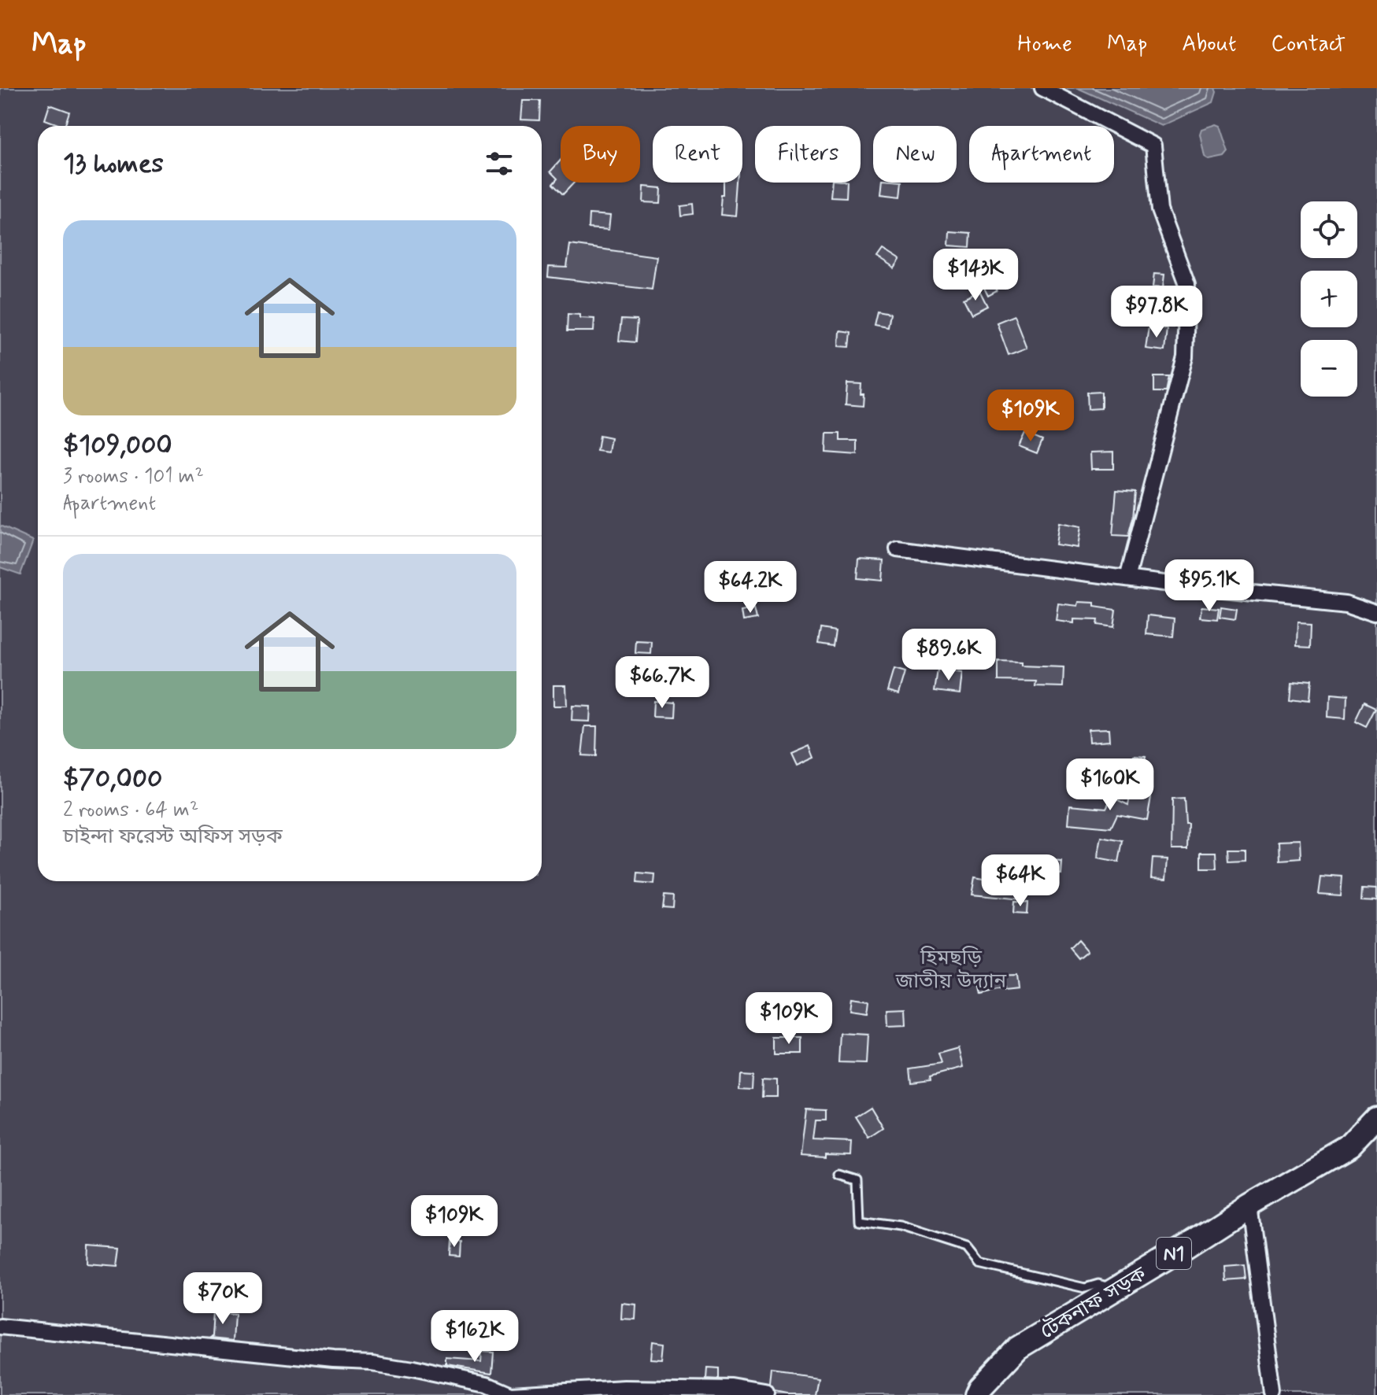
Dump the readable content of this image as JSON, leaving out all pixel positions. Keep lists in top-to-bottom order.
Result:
{
  "streets": {
    "highway": ["N1", "টেকনাফ সড়ক"]
  },
  "parks": ["হিমছড়ি জাতীয় উদ্যান"],
  "page": {
    "header": "Map",
    "nav": [
      "Home",
      "Map",
      "About",
      "Contact"
    ],
    "chip": [
      "Buy",
      "Rent",
      "Filters",
      "New",
      "Apartment"
    ],
    "heading": "13 homes",
    "map_buttons": ["+", "−"],
    "list": [
      {
        "name": "$109,000",
        "note": "3 rooms · 101 m² · Apartment"
      },
      {
        "name": "$70,000",
        "note": "2 rooms · 64 m² · চাইন্দা ফরেস্ট অফিস সড়ক"
      }
    ],
    "price": [
      "$143K",
      "$97.8K",
      "$109K",
      "$95.1K",
      "$64.2K",
      "$89.6K",
      "$66.7K",
      "$160K",
      "$64K",
      "$109K",
      "$109K",
      "$70K",
      "$162K"
    ]
  }
}
